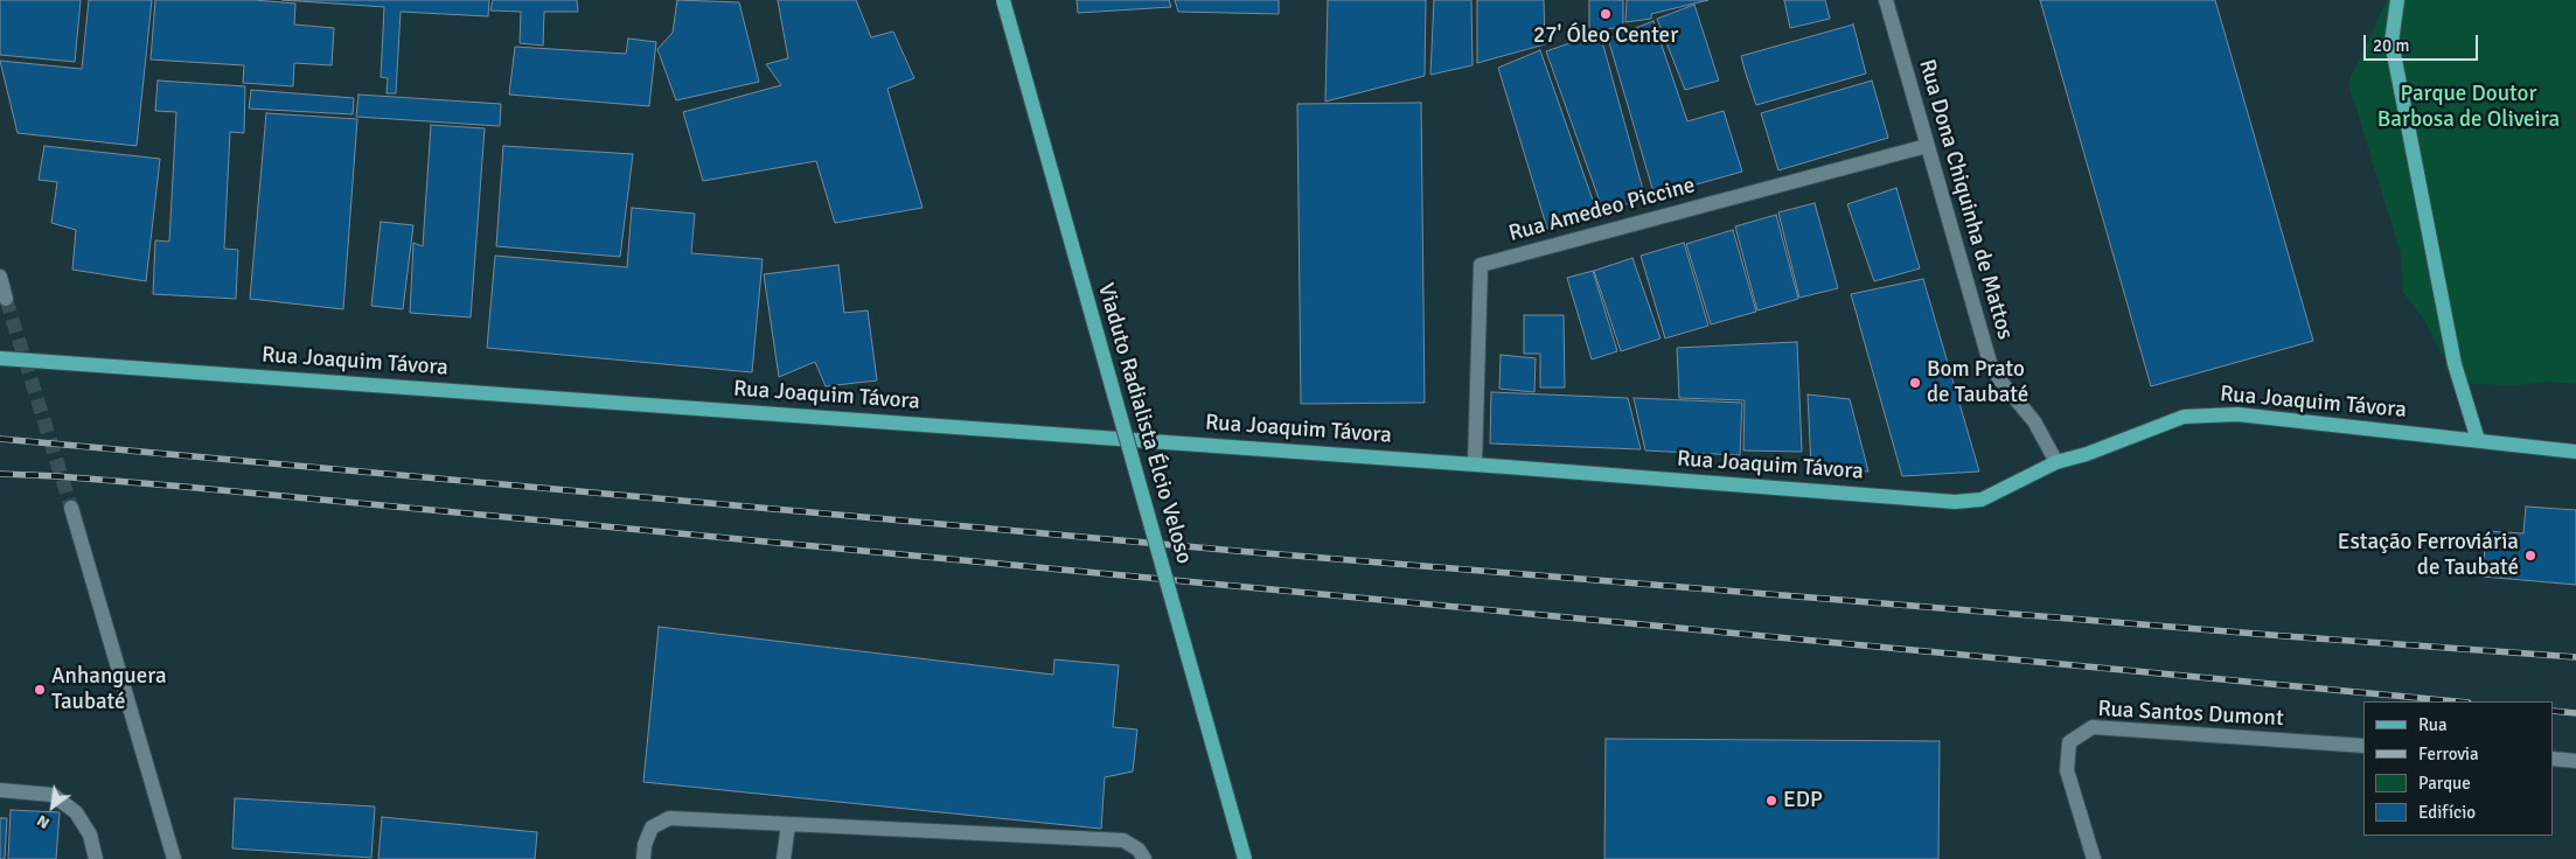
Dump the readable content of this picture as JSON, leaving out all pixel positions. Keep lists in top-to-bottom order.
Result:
{
  "streets": {
    "main road": ["Rua Joaquim Távora", "Viaduto Radialista Élcio Veloso"],
    "street": ["Rua Dona Chiquinha de Mattos", "Rua Amedeo Piccine", "Rua Santos Dumont"]
  },
  "crossings": [
    ["Rua Dona Chiquinha de Mattos", "Rua Amedeo Piccine"],
    ["Rua Dona Chiquinha de Mattos", "Rua Joaquim Távora"],
    ["Rua Amedeo Piccine", "Rua Joaquim Távora"]
  ],
  "parks": ["Parque Doutor Barbosa de Oliveira"],
  "places": [
    "27' Óleo Center",
    "Bom Prato de Taubaté",
    "Estação Ferroviária de Taubaté",
    "Anhanguera Taubaté",
    "EDP"
  ],
  "legend": [
    "Rua",
    "Ferrovia",
    "Parque",
    "Edifício"
  ],
  "scale_bar": "20 m",
  "north": "bottom left"
}
